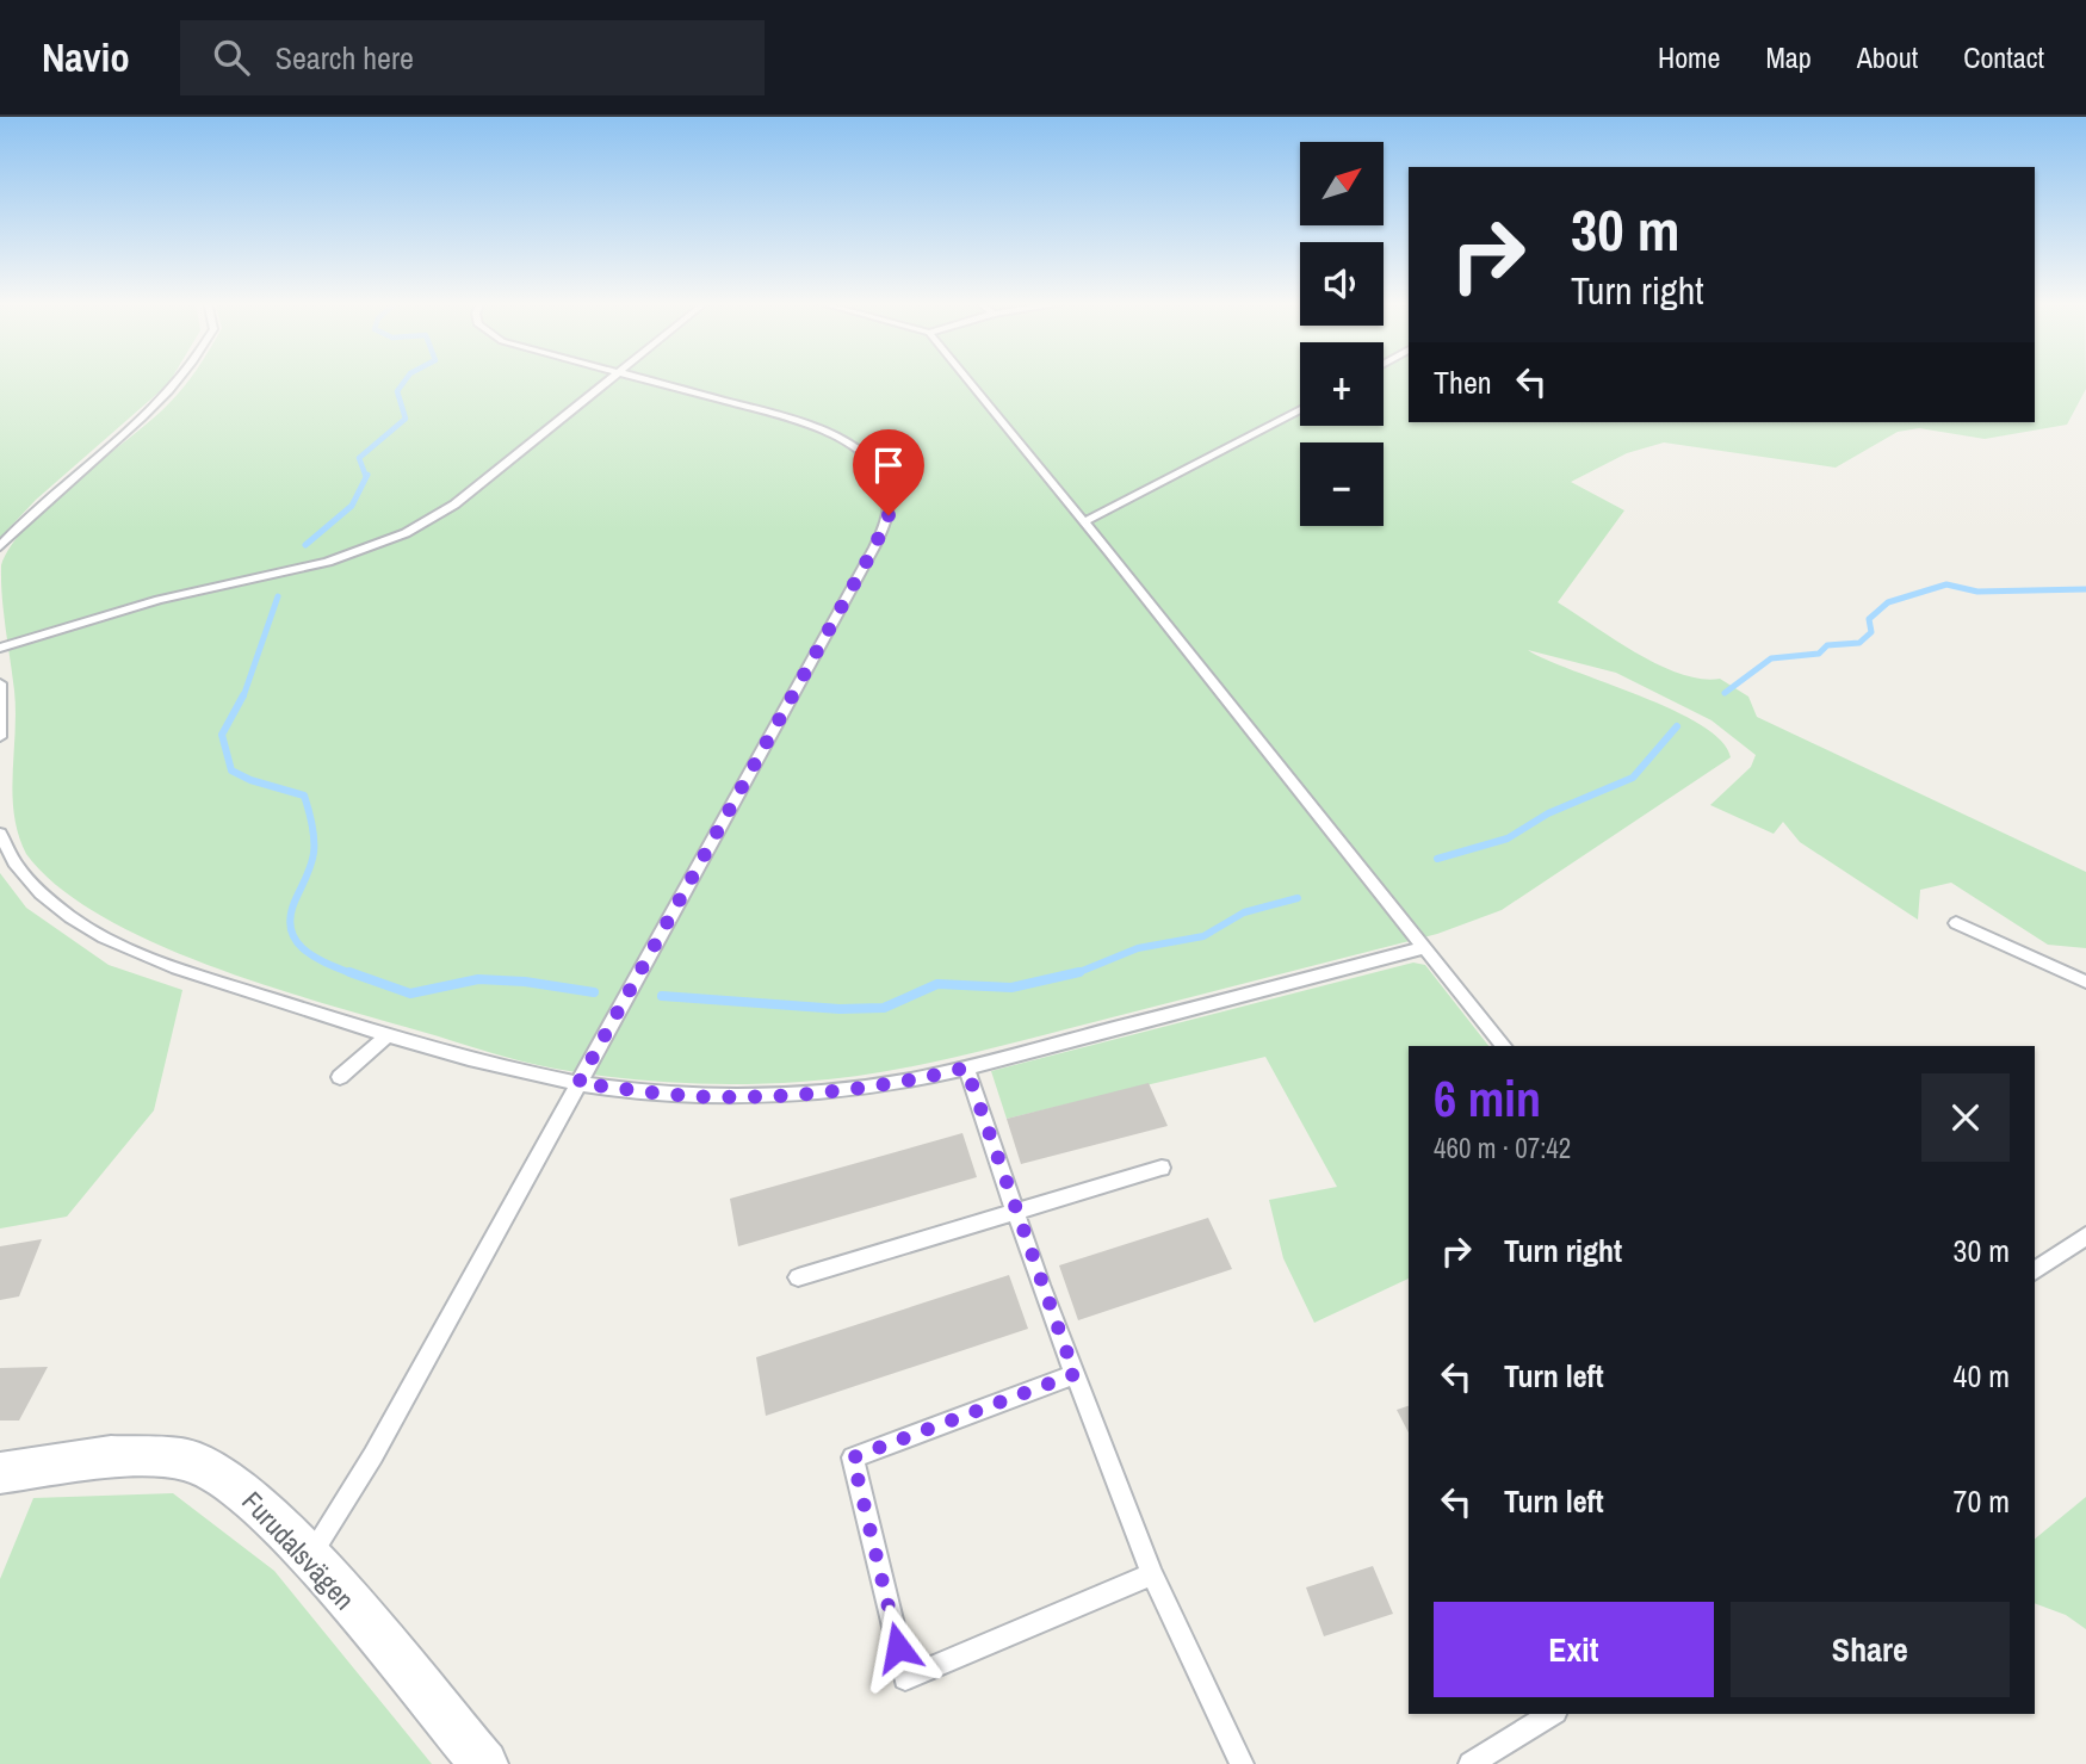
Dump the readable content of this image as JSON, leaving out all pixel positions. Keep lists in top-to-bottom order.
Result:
{
  "streets": {
    "street": ["Furudalsvägen"]
  },
  "north": "top right",
  "page": {
    "header": "Navio",
    "search": "Search here",
    "nav": [
      "Home",
      "Map",
      "About",
      "Contact"
    ],
    "map_buttons": ["+", "−"],
    "turn": ["30 m", "Turn right"],
    "then": "Then",
    "heading": ["6 min", "460 m · 07:42"],
    "list": [
      {
        "name": "Turn right",
        "value": "30 m"
      },
      {
        "name": "Turn left",
        "value": "40 m"
      },
      {
        "name": "Turn left",
        "value": "70 m"
      }
    ],
    "buttons": ["Exit", "Share"]
  }
}
